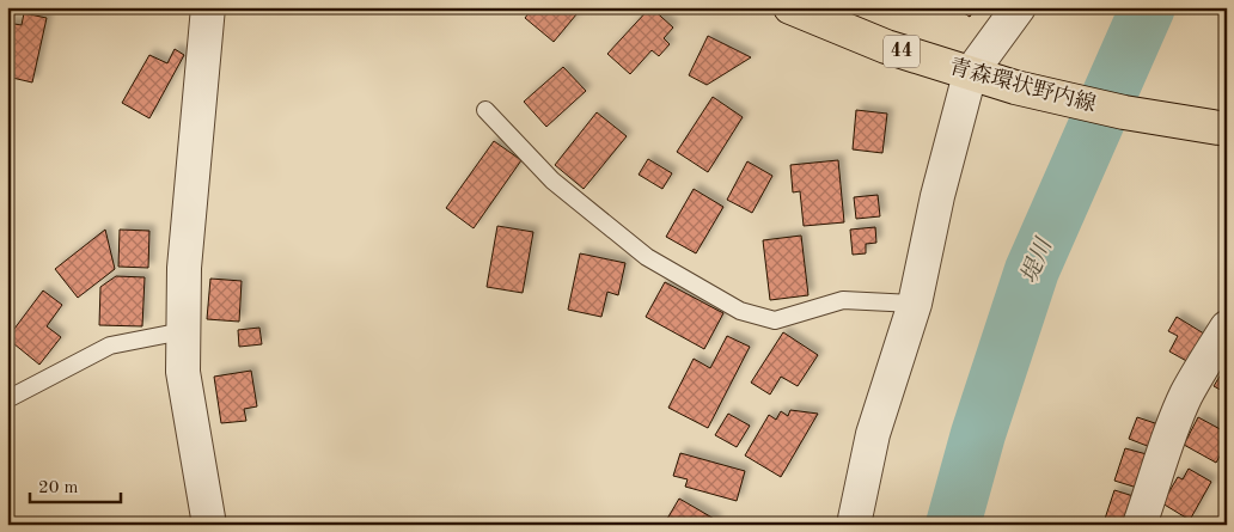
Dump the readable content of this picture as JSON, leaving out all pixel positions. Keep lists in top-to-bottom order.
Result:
{
  "streets": {
    "main road": ["44", "青森環状野内線"]
  },
  "water": ["堤川"],
  "scale_bar": "20 m"
}
